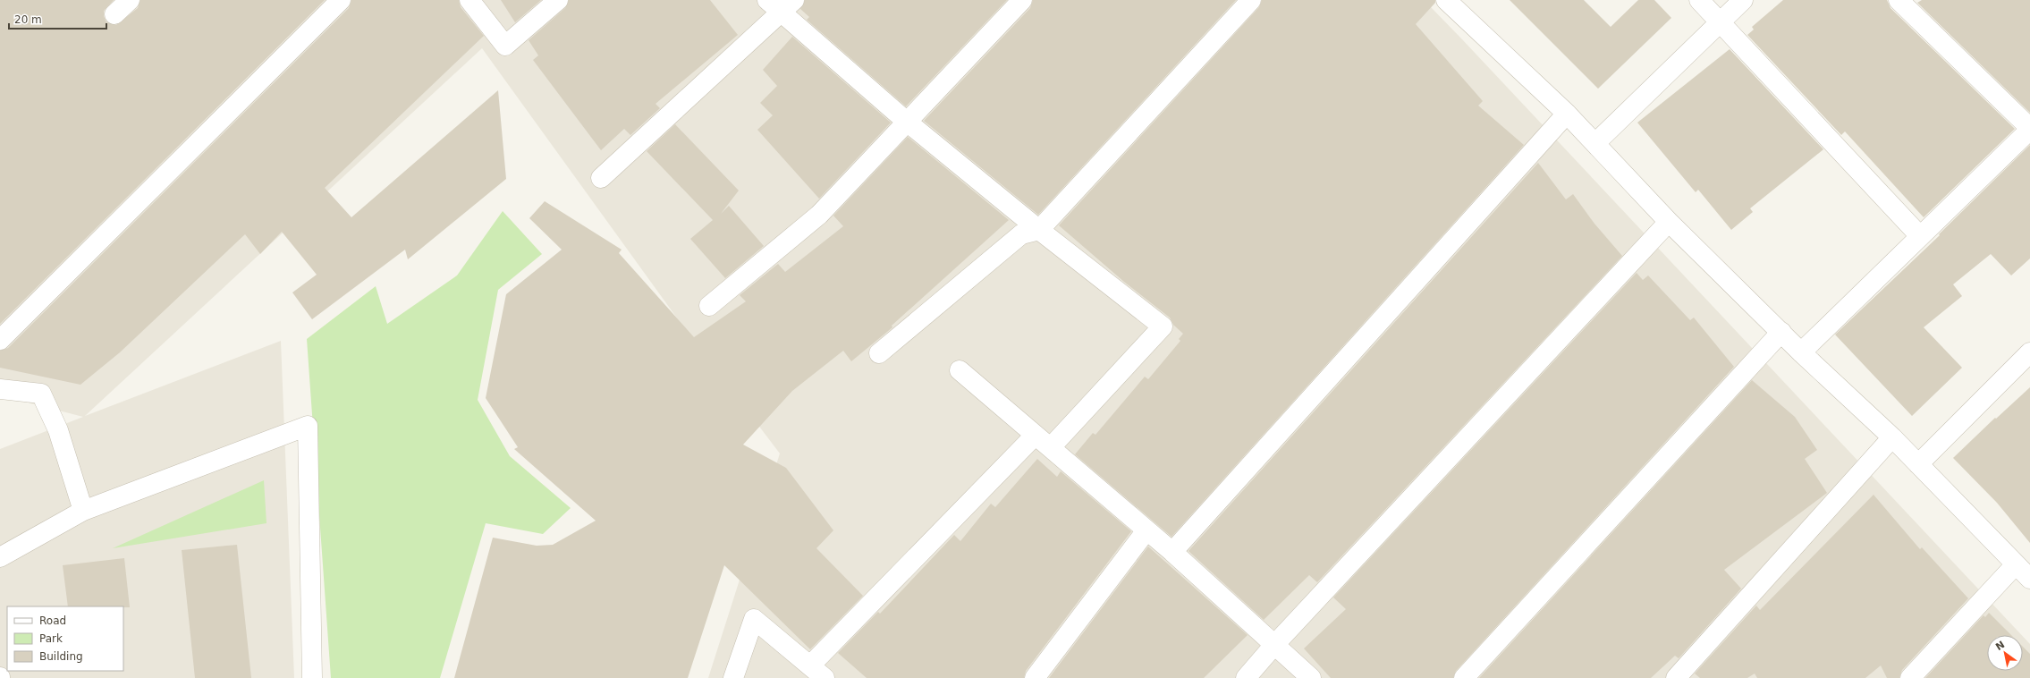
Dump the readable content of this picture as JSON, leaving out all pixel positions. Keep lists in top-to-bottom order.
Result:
{
  "legend": ["Road", "Park", "Building"],
  "scale_bar": "20 m",
  "north": "top left"
}
